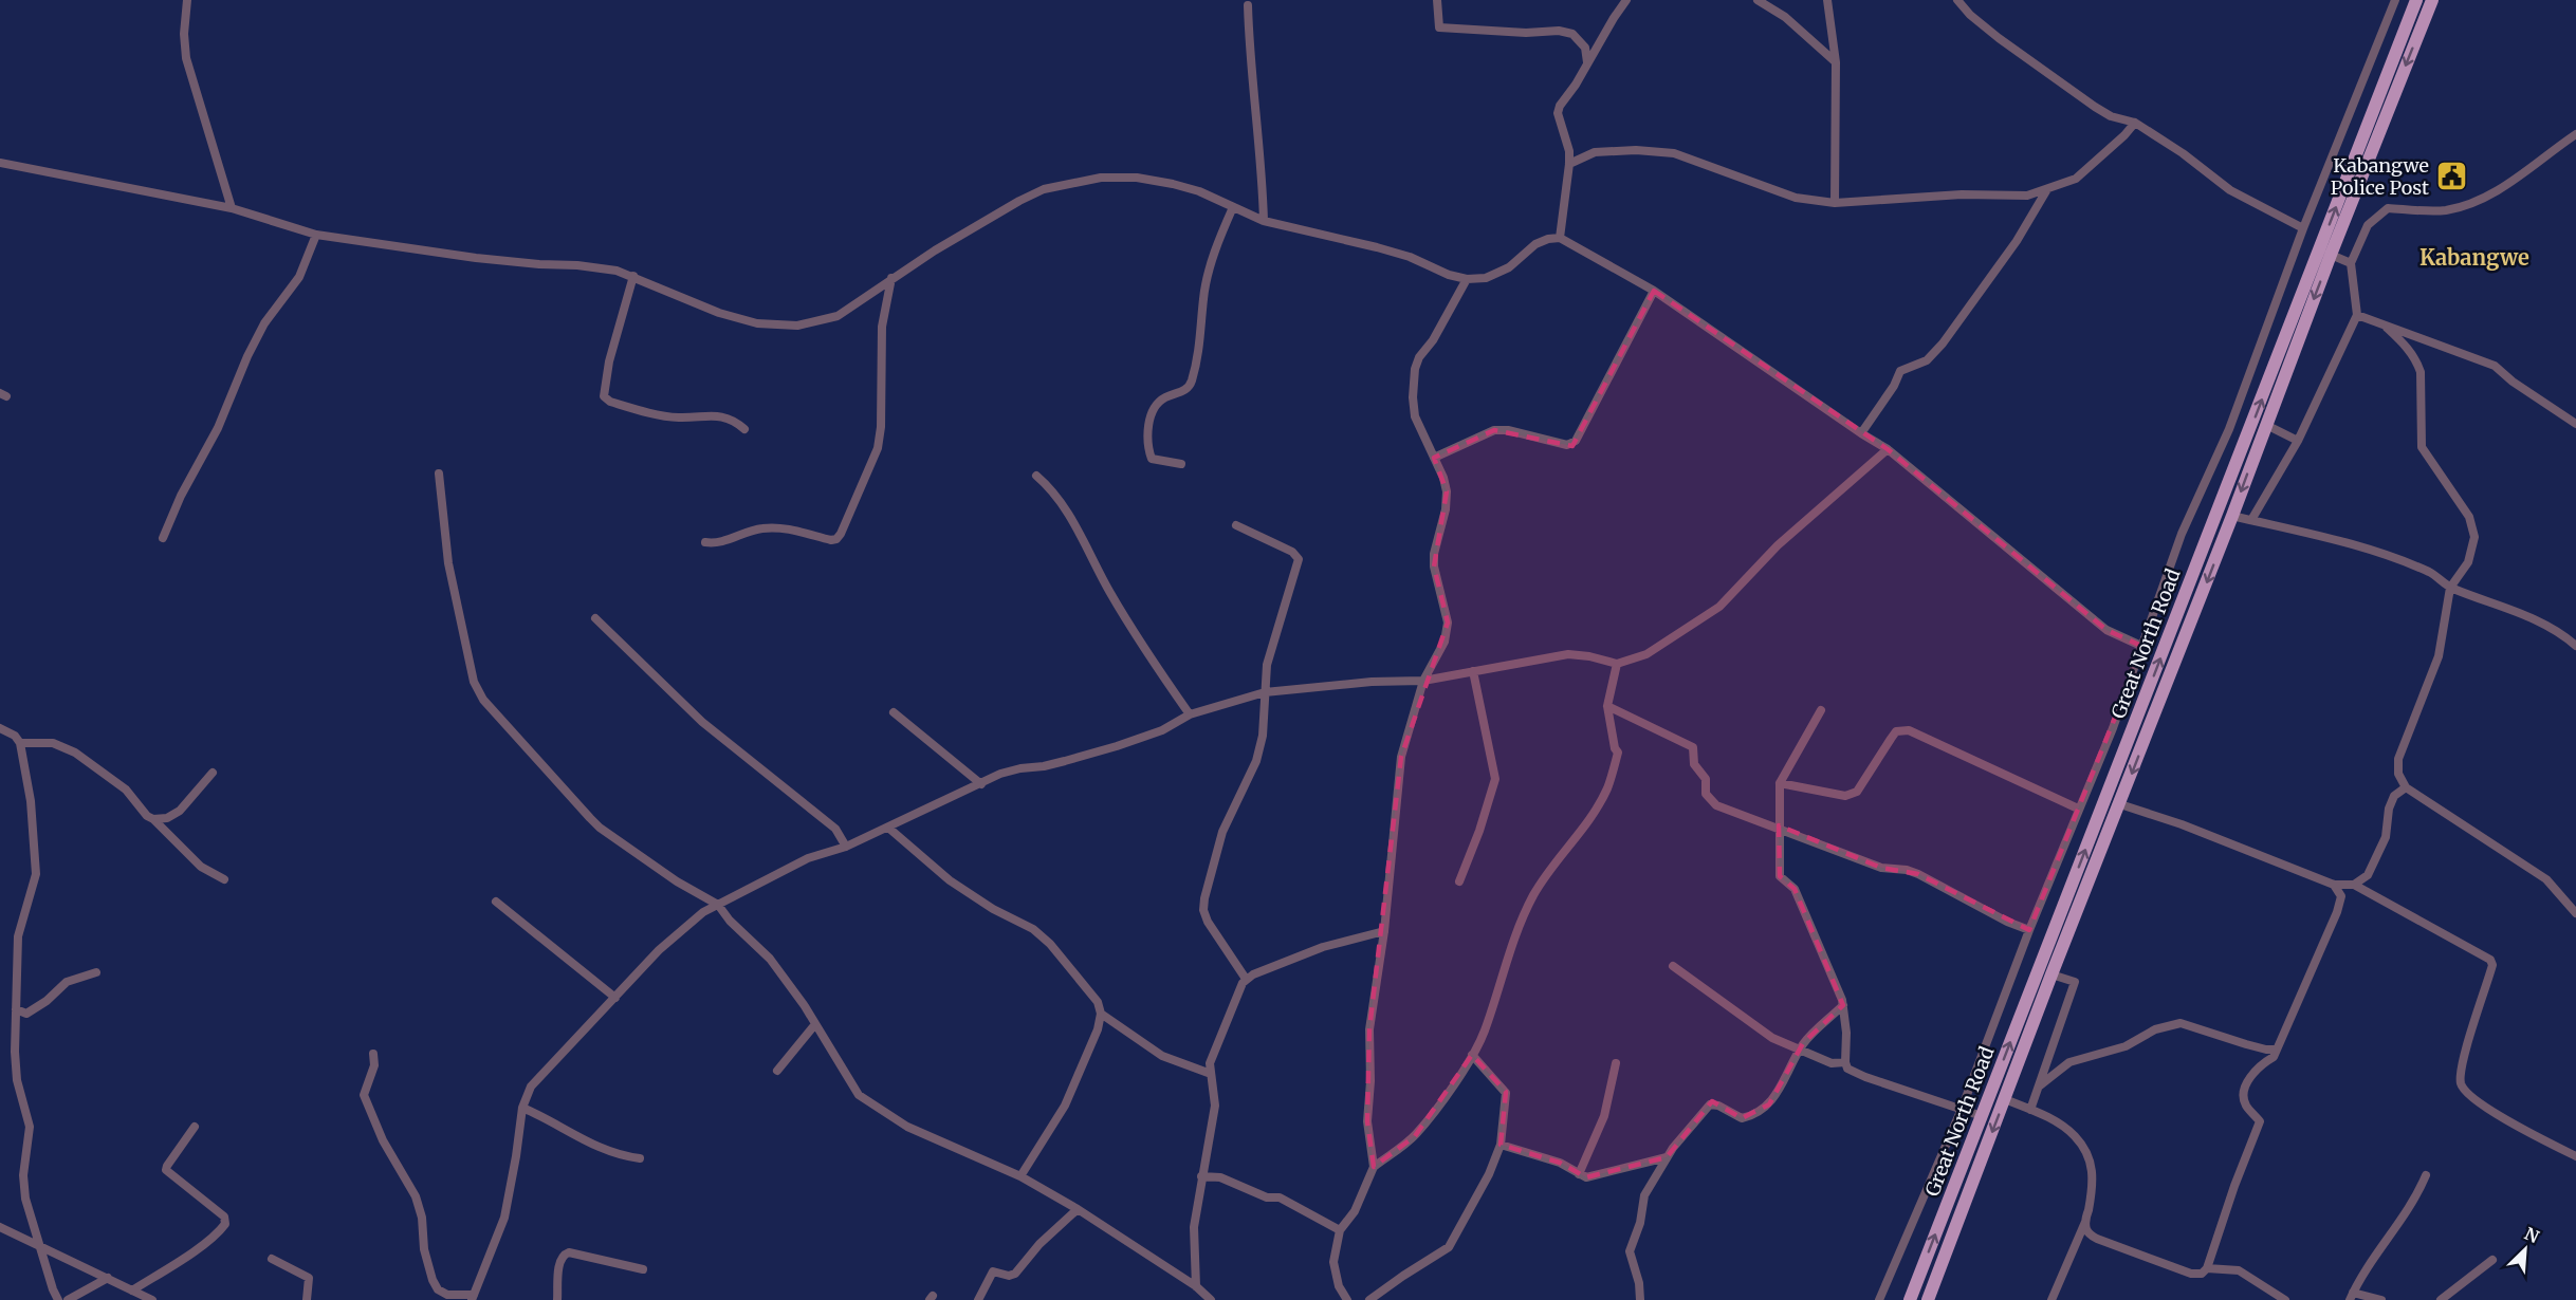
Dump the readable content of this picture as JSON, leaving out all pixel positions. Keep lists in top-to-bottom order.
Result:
{
  "streets": {
    "main road": ["Great North Road"]
  },
  "districts": ["Kabangwe"],
  "places": {
    "public building": ["Kabangwe Police Post"]
  },
  "north": "top right"
}
